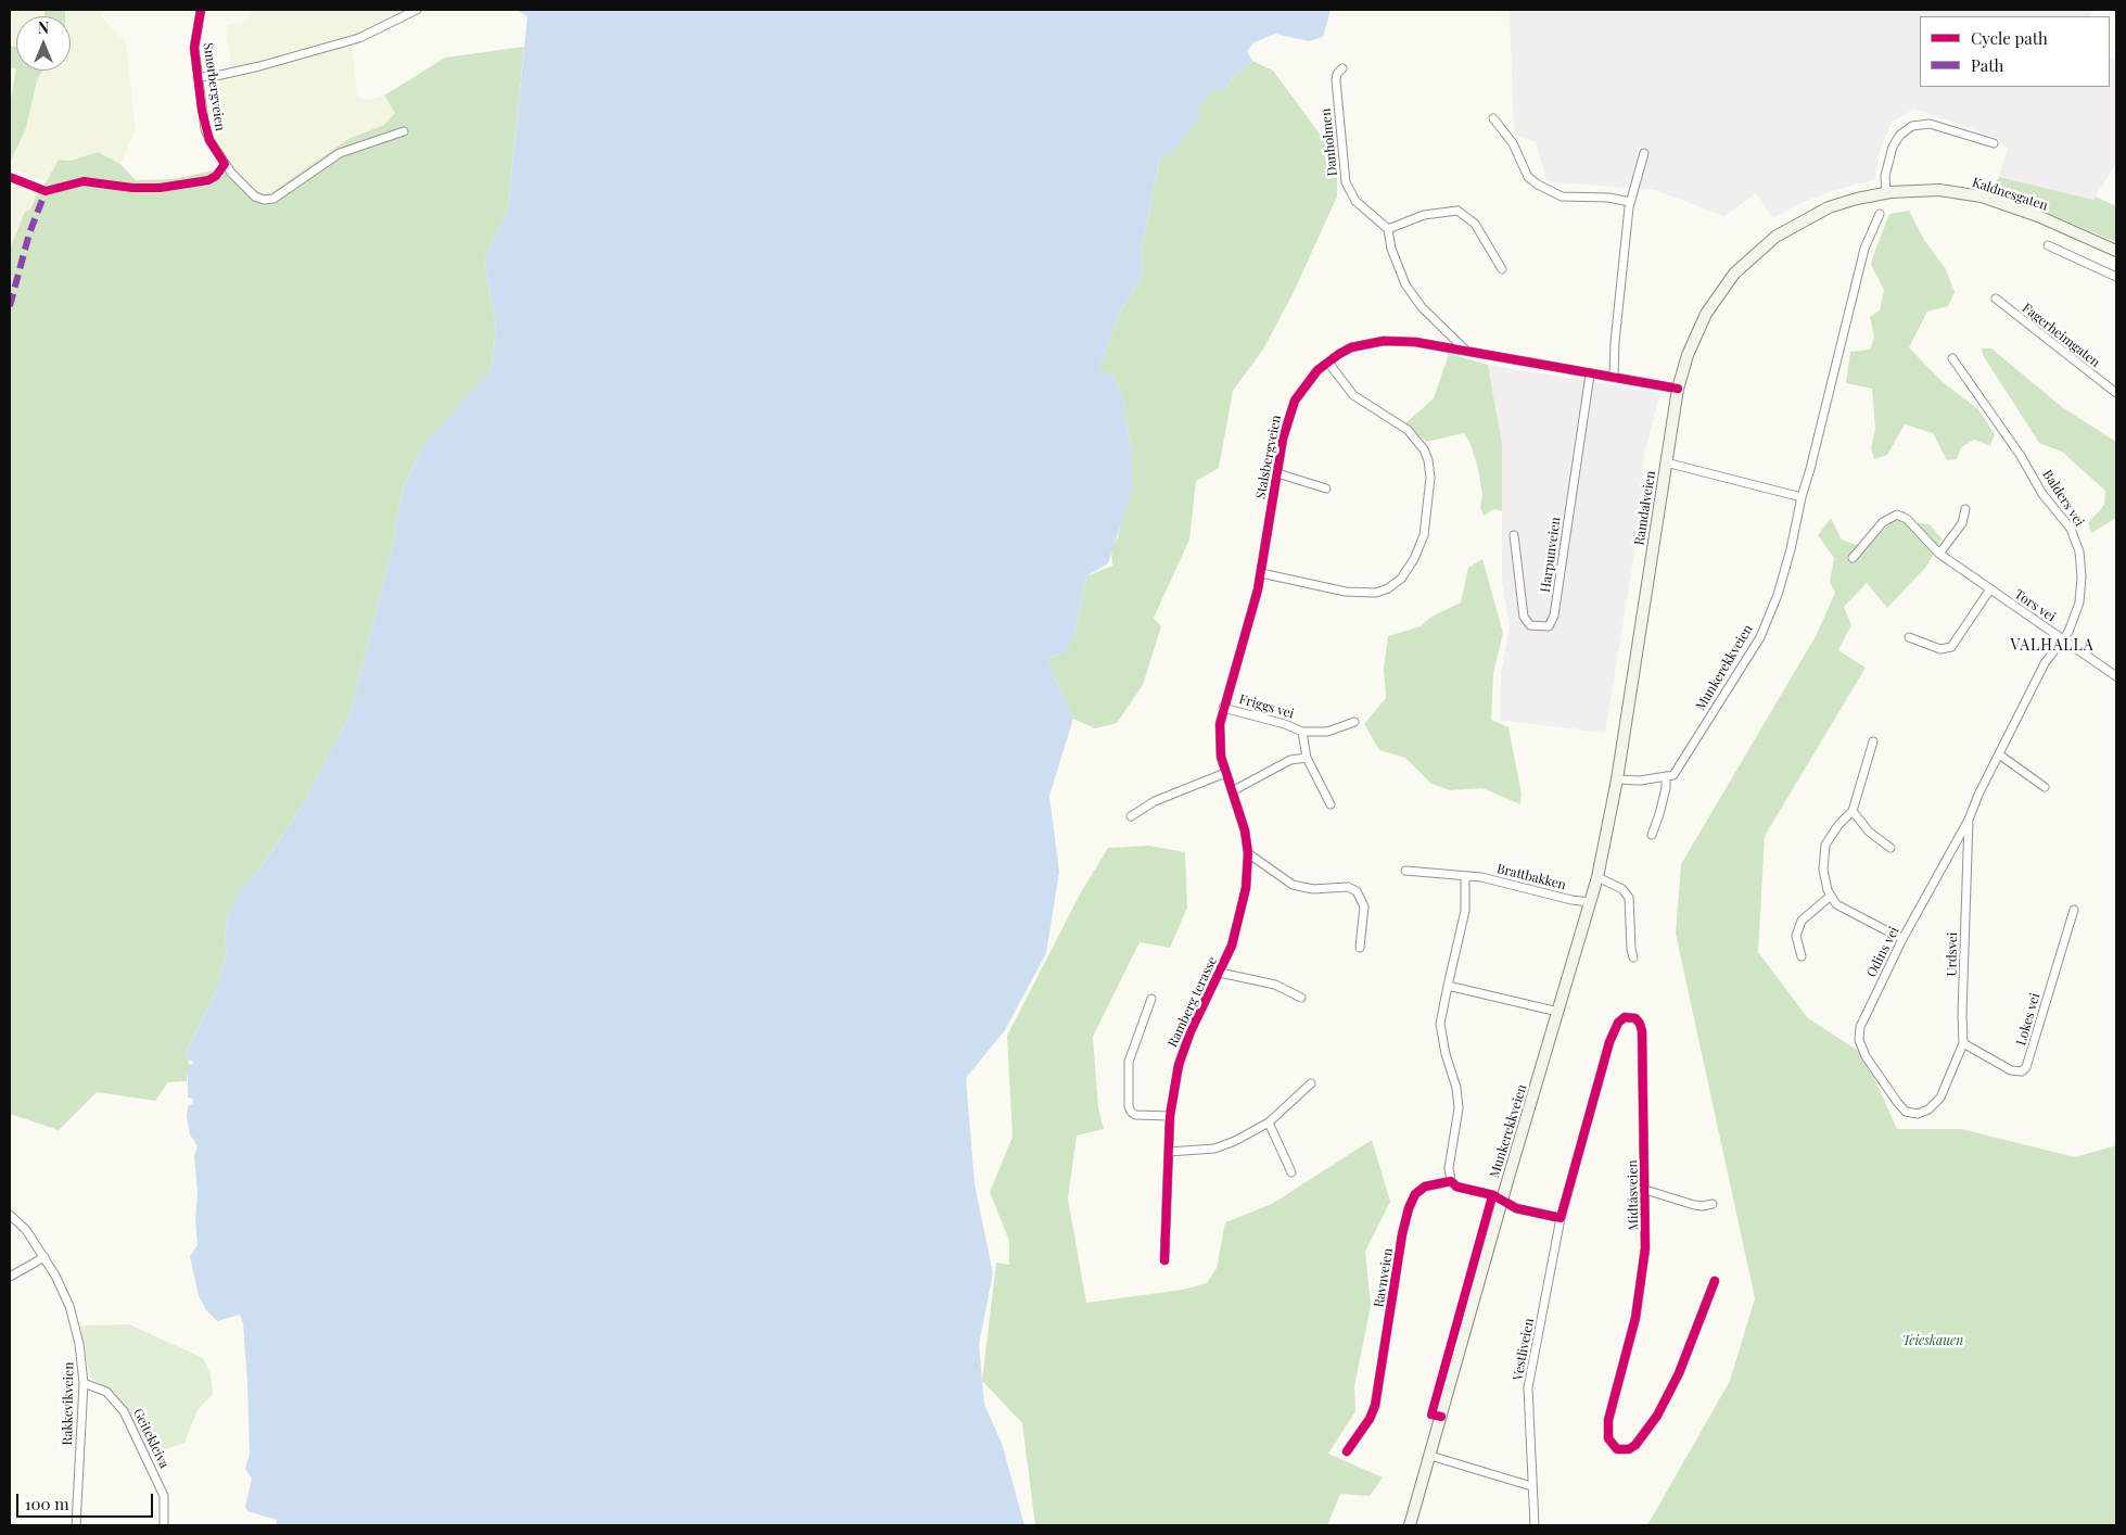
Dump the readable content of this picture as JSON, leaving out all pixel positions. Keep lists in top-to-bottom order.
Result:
{
  "streets": {
    "main road": ["Kaldnesgaten", "Ramdalveien", "Munkerekkveien"],
    "street": [
      "Smørbergveien",
      "Danholmen",
      "Fagerheimgaten",
      "Stalsbergveien",
      "Balders vei",
      "Harpunveien",
      "Tors vei",
      "Friggs vei",
      "Brattbakken",
      "Odins vei",
      "Urdsvei",
      "Ramberg terasse",
      "Lokes vei",
      "Midtåsveien",
      "Ravnveien",
      "Vestliveien",
      "Rakkevikveien",
      "Geitekleiva"
    ]
  },
  "crossings": [
    ["Kaldnesgaten", "Ramdalveien"],
    ["Stalsbergveien", "Ramdalveien"],
    ["Stalsbergveien", "Harpunveien"],
    ["Stalsbergveien", "Friggs vei"],
    ["Stalsbergveien", "Ramberg terasse"],
    ["Balders vei", "Tors vei"],
    ["Balders vei", "Odins vei"],
    ["Ramdalveien", "Munkerekkveien"],
    ["Ramdalveien", "Brattbakken"],
    ["Tors vei", "Odins vei"],
    ["Munkerekkveien", "Brattbakken"],
    ["Odins vei", "Urdsvei"],
    ["Urdsvei", "Lokes vei"],
    ["Midtåsveien", "Vestliveien"],
    ["Rakkevikveien", "Geitekleiva"]
  ],
  "districts": ["VALHALLA"],
  "parks": ["Teieskauen"],
  "legend": ["Cycle path", "Path"],
  "scale_bar": "100 m",
  "north": "top"
}
